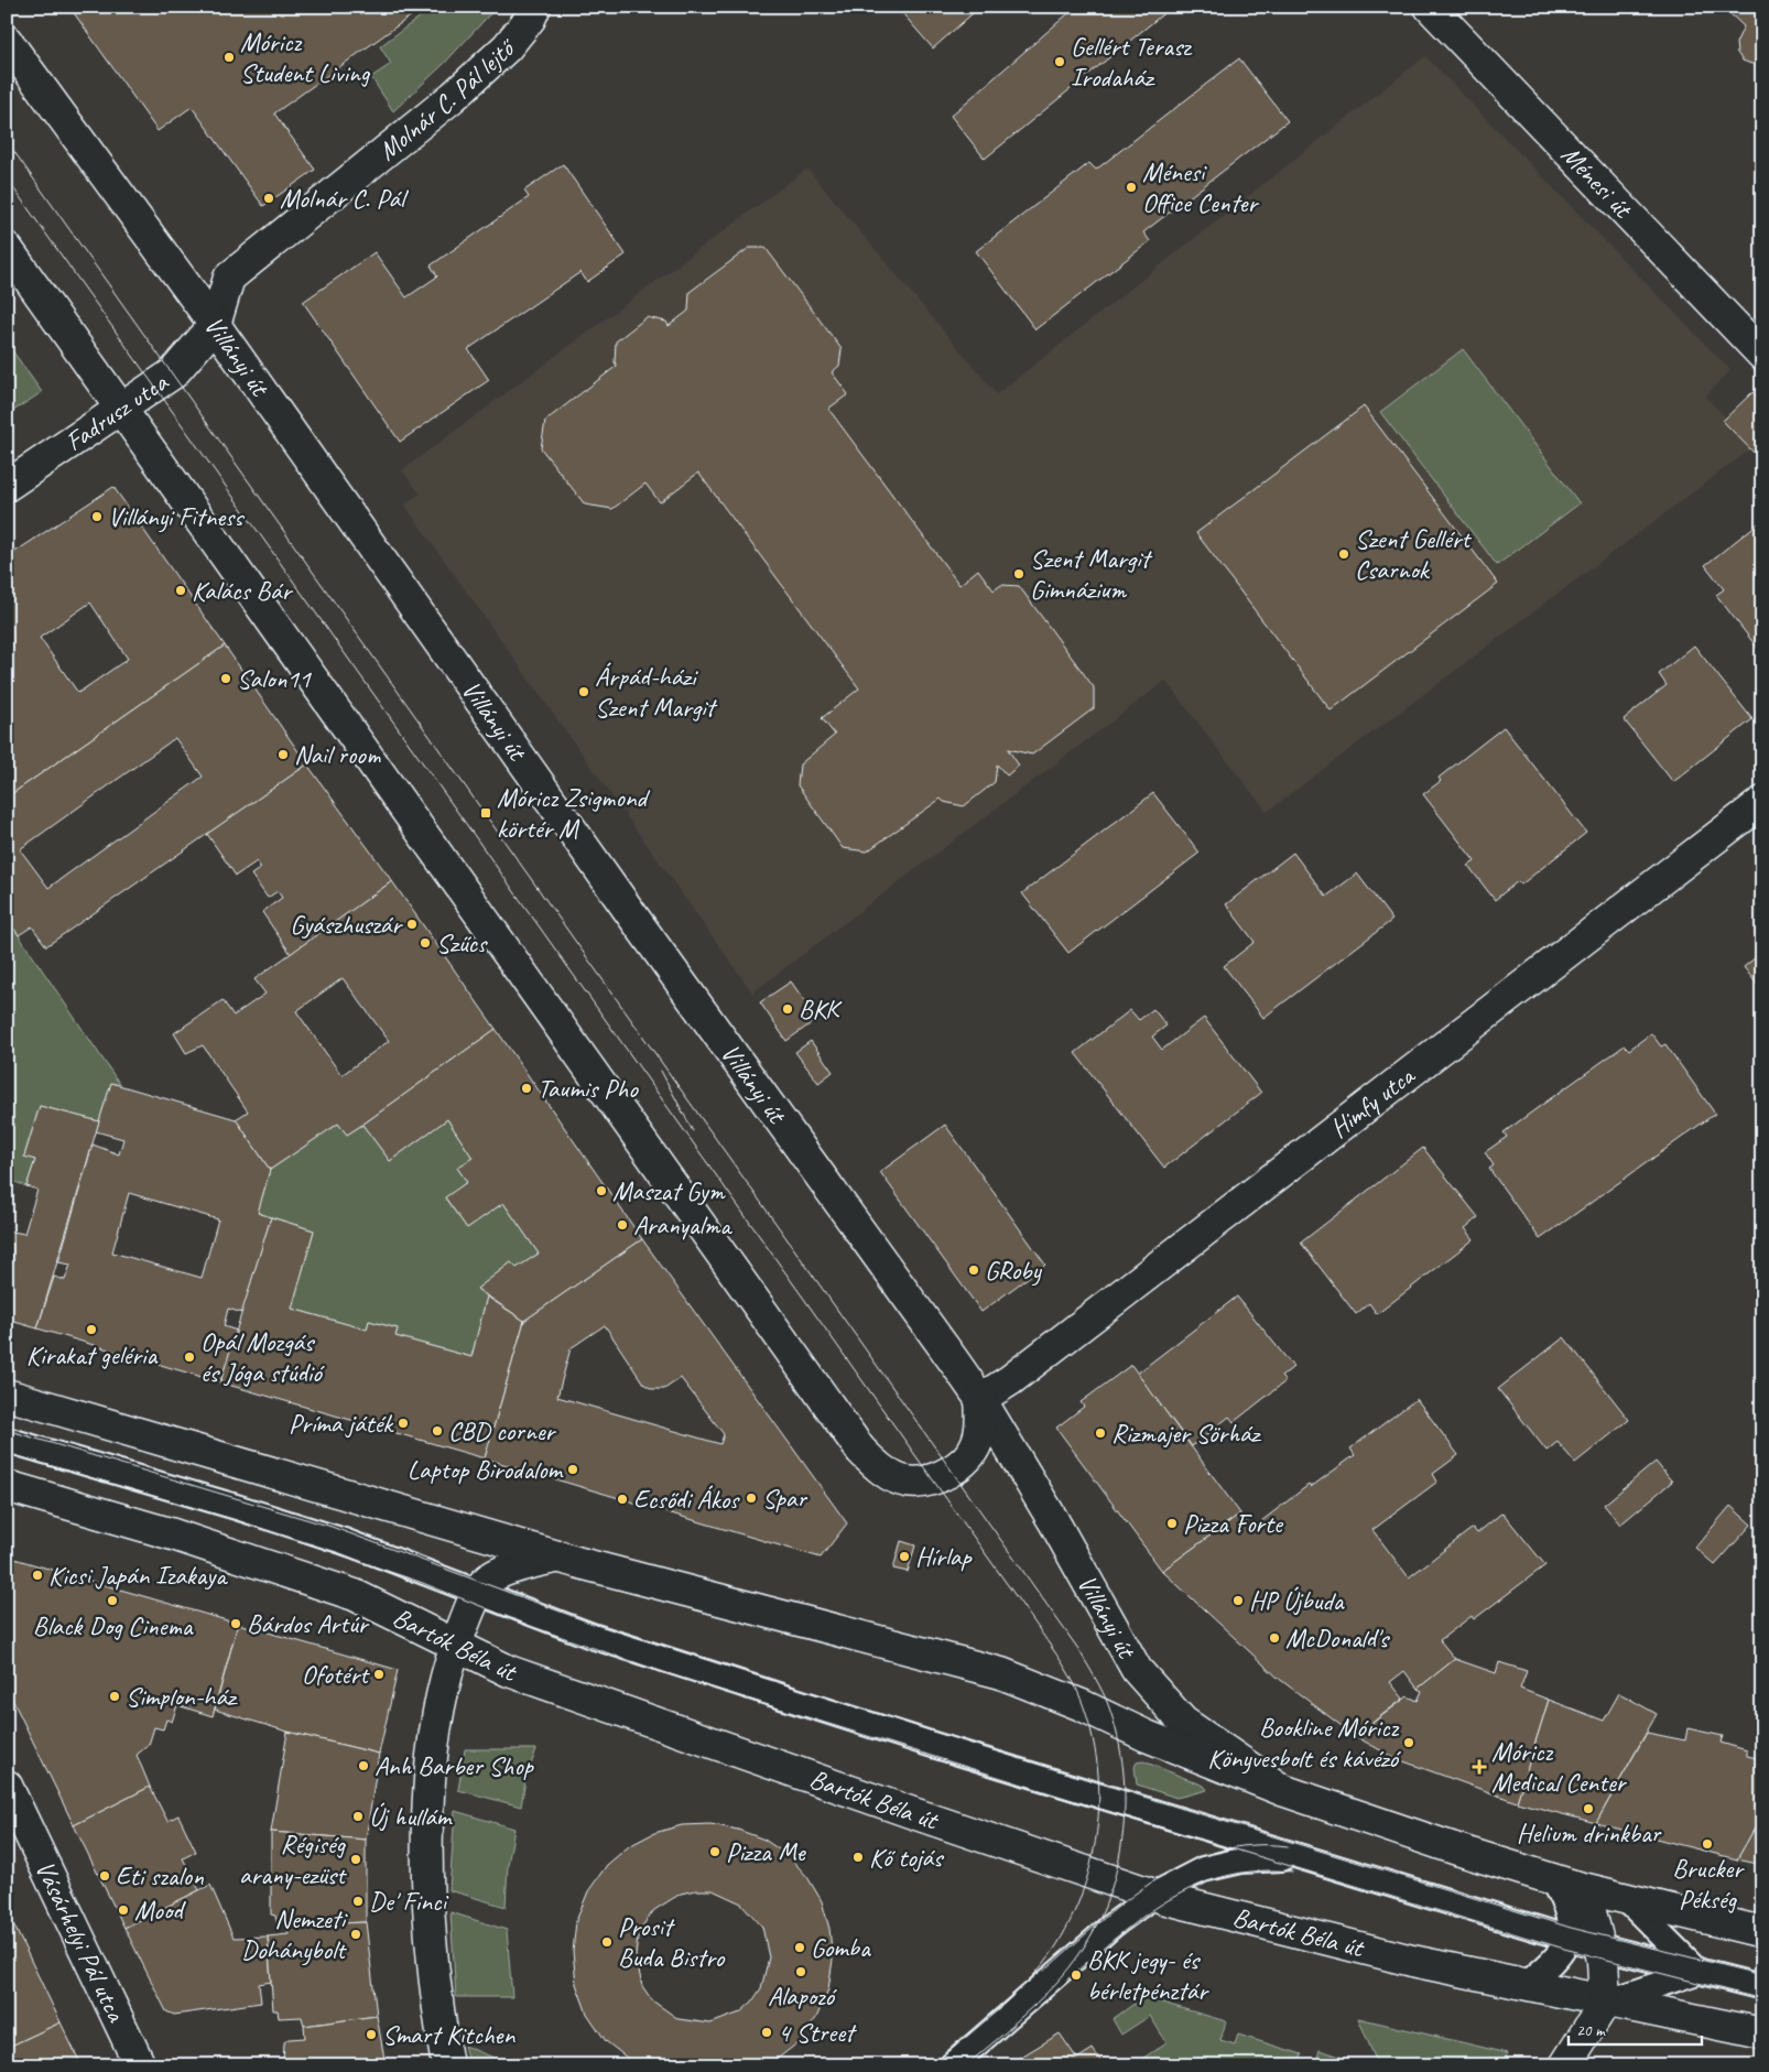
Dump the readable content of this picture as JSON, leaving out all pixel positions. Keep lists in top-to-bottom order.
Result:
{
  "streets": {
    "street": [
      "Molnár C. Pál lejtő",
      "Ménesi út",
      "Villányi út",
      "Fadrusz utca",
      "Himfy utca",
      "Bartók Béla út",
      "Vásárhelyi Pál utca"
    ]
  },
  "crossings": [
    ["Molnár C. Pál lejtő", "Villányi út"],
    ["Molnár C. Pál lejtő", "Fadrusz utca"],
    ["Villányi út", "Fadrusz utca"],
    ["Villányi út", "Himfy utca"]
  ],
  "places": {
    "other": [
      "Móricz Student Living",
      "Gellért Terasz Irodaház",
      "Ménesi Office Center",
      "Molnár C. Pál",
      "Villányi Fitness",
      "Szent Gellért Csarnok",
      "Szent Margit Gimnázium",
      "Kalács Bár",
      "Salon11",
      "Árpád-házi Szent Margit",
      "Nail room",
      "Gyászhuszár",
      "Szűcs",
      "BKK",
      "Taumis Pho",
      "Maszat Gym",
      "Aranyalma",
      "GRoby",
      "Kirakat geléria",
      "Opál Mozgás és Jóga stúdió",
      "Príma játék",
      "CBD corner",
      "Rizmajer Sörház",
      "Laptop Birodalom",
      "Spar",
      "Ecsődi Ákos",
      "Pizza Forte",
      "Hírlap",
      "Kicsi Japán Izakaya",
      "Black Dog Cinema",
      "HP Újbuda",
      "Bárdos Artúr",
      "McDonald's",
      "Ofotért",
      "Simplon-ház",
      "Bookline Móricz Könyvesbolt és kávézó",
      "Anh Barber Shop",
      "Helium drinkbar",
      "Új hullám",
      "Brucker Pékség",
      "Pizza Me",
      "Kő tojás",
      "Régiség arany-ezüst",
      "Eti szalon",
      "De' Finci",
      "Mood",
      "Nemzeti Dohánybolt",
      "Prosit Buda Bistro",
      "Gomba",
      "Alapozó",
      "BKK jegy- és bérletpénztár",
      "4 Street",
      "Smart Kitchen"
    ],
    "transit": ["Móricz Zsigmond körtér M"],
    "health": ["Móricz Medical Center"]
  },
  "scale_bar": "20 m"
}
